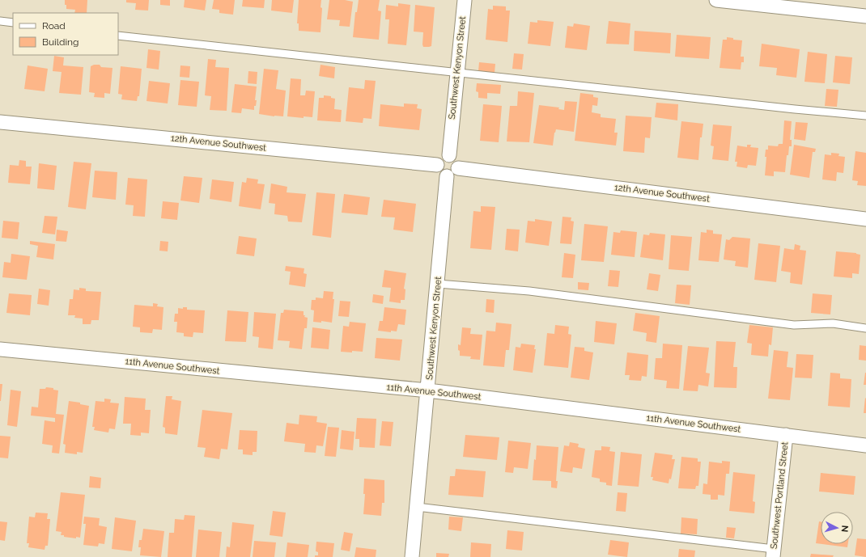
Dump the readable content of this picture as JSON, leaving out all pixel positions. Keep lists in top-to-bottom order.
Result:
{
  "streets": {
    "street": [
      "Southwest Kenyon Street",
      "12th Avenue Southwest",
      "11th Avenue Southwest",
      "Southwest Portland Street"
    ]
  },
  "crossings": [
    ["Southwest Kenyon Street", "12th Avenue Southwest"],
    ["Southwest Kenyon Street", "11th Avenue Southwest"],
    ["11th Avenue Southwest", "Southwest Portland Street"]
  ],
  "legend": ["Road", "Building"],
  "north": "right"
}
